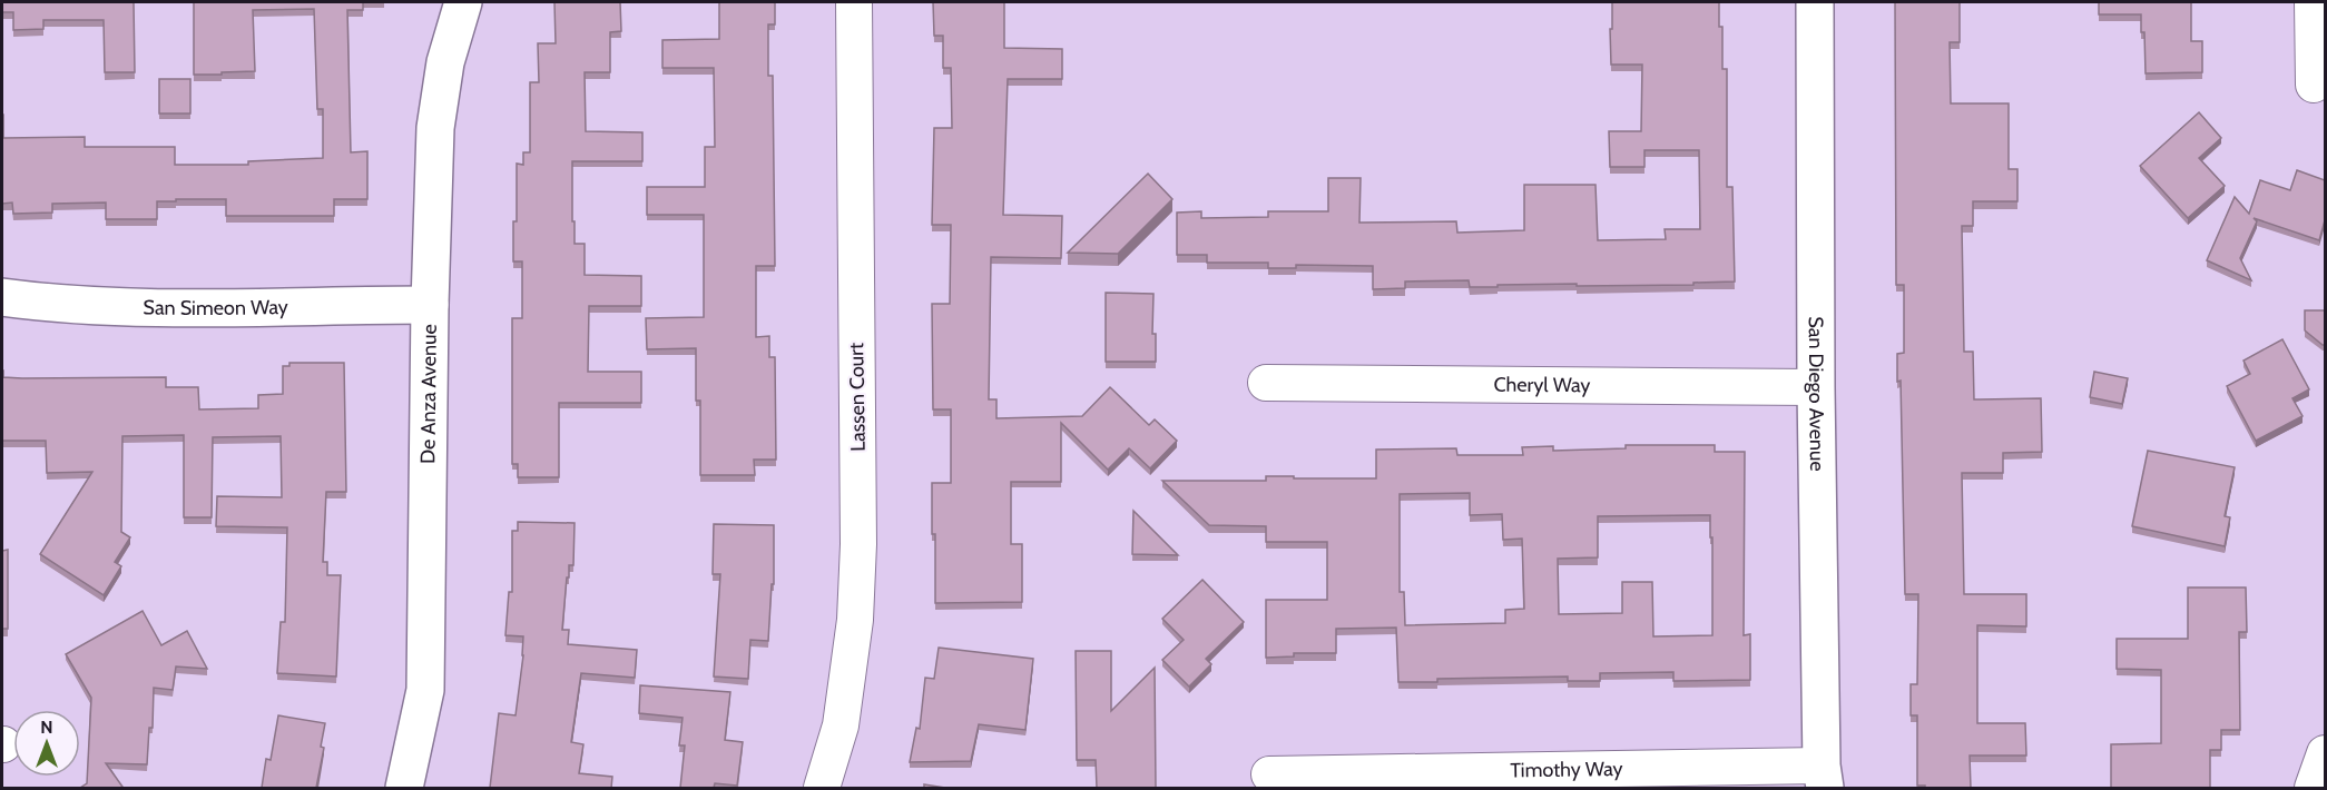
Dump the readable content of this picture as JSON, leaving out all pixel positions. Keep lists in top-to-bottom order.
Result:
{
  "streets": {
    "street": [
      "San Simeon Way",
      "Cheryl Way",
      "De Anza Avenue",
      "San Diego Avenue",
      "Lassen Court",
      "Timothy Way"
    ]
  },
  "crossings": [
    ["San Simeon Way", "De Anza Avenue"],
    ["Cheryl Way", "San Diego Avenue"],
    ["San Diego Avenue", "Timothy Way"]
  ],
  "north": "top"
}
